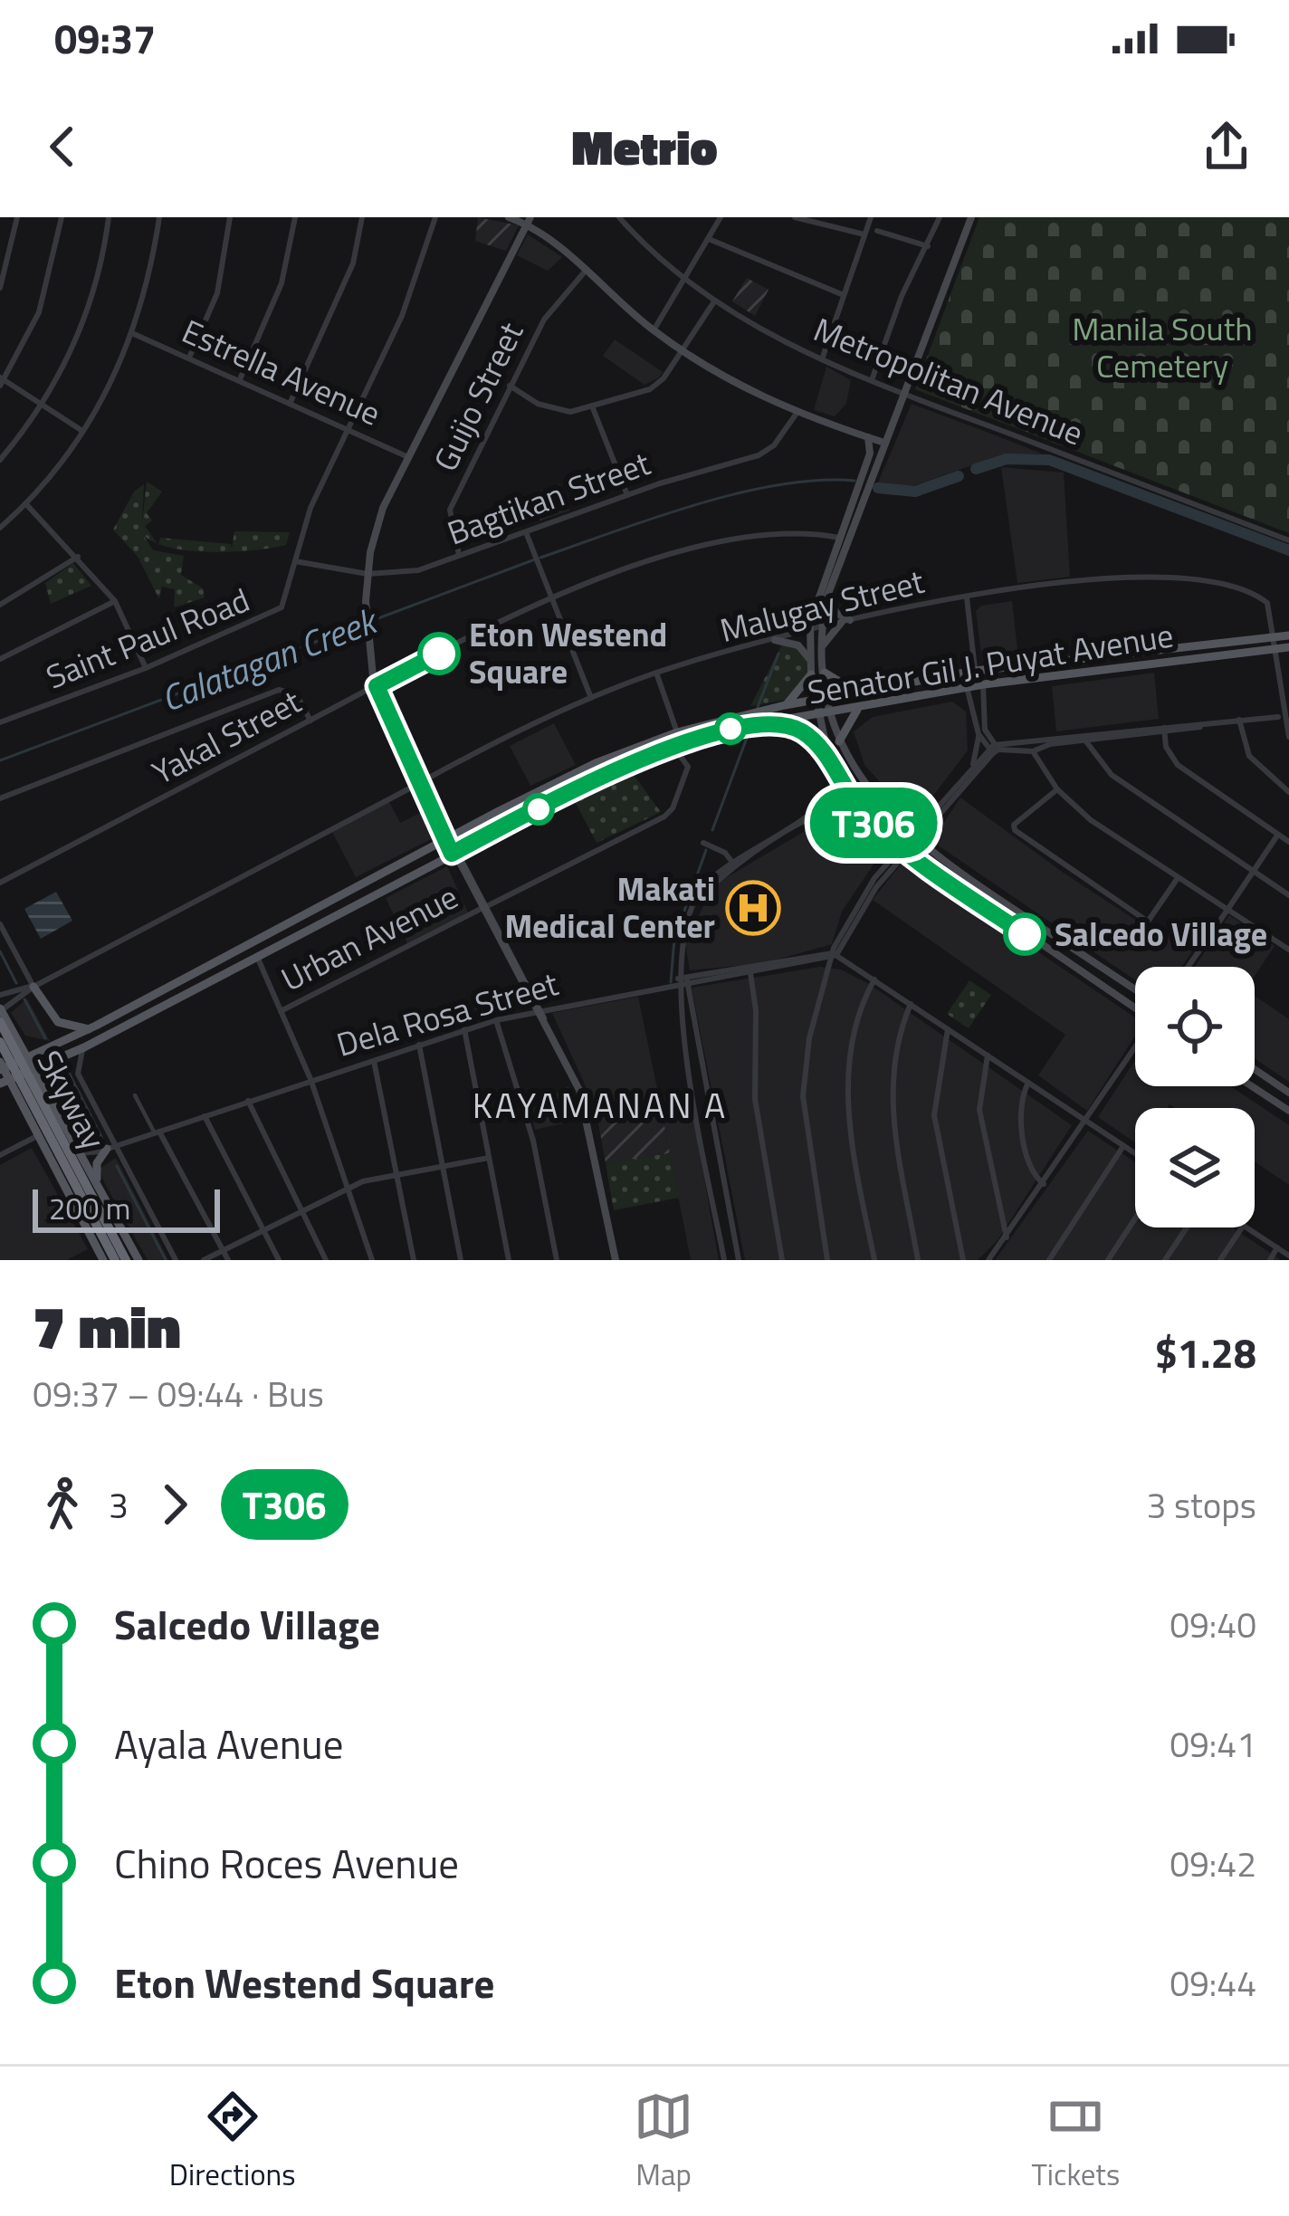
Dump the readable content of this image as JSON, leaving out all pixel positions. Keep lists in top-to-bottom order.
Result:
{
  "streets": {
    "highway": ["Skyway"],
    "main road": ["Senator Gil J. Puyat Avenue"],
    "street": [
      "Estrella Avenue",
      "Metropolitan Avenue",
      "Guijo Street",
      "Bagtikan Street",
      "Malugay Street",
      "Saint Paul Road",
      "Yakal Street",
      "Urban Avenue",
      "Dela Rosa Street"
    ]
  },
  "crossings": [
    ["Estrella Avenue", "Saint Paul Road"],
    ["Guijo Street", "Bagtikan Street"],
    ["Bagtikan Street", "Saint Paul Road"],
    ["Malugay Street", "Senator Gil J. Puyat Avenue"],
    ["Senator Gil J. Puyat Avenue", "Urban Avenue"]
  ],
  "districts": ["KAYAMANAN A"],
  "water": ["Calatagan Creek"],
  "parks": ["Manila South Cemetery"],
  "places": {
    "other": ["Eton Westend Square", "Salcedo Village"],
    "hospital": ["Makati Medical Center"]
  },
  "lines": ["bus line T306"],
  "scale_bar": "200 m",
  "page": {
    "status": "09:37",
    "header": "Metrio",
    "on_map": "T306",
    "scale": "200 m",
    "heading": ["7 min", "09:37 – 09:44 · Bus", "$1.28"],
    "legs": ["3", "T306", "3 stops"],
    "list": [
      {
        "name": "Salcedo Village",
        "value": "09:40"
      },
      {
        "name": "Ayala Avenue",
        "value": "09:41"
      },
      {
        "name": "Chino Roces Avenue",
        "value": "09:42"
      },
      {
        "name": "Eton Westend Square",
        "value": "09:44"
      }
    ],
    "tabs": ["Directions", "Map", "Tickets"]
  }
}
